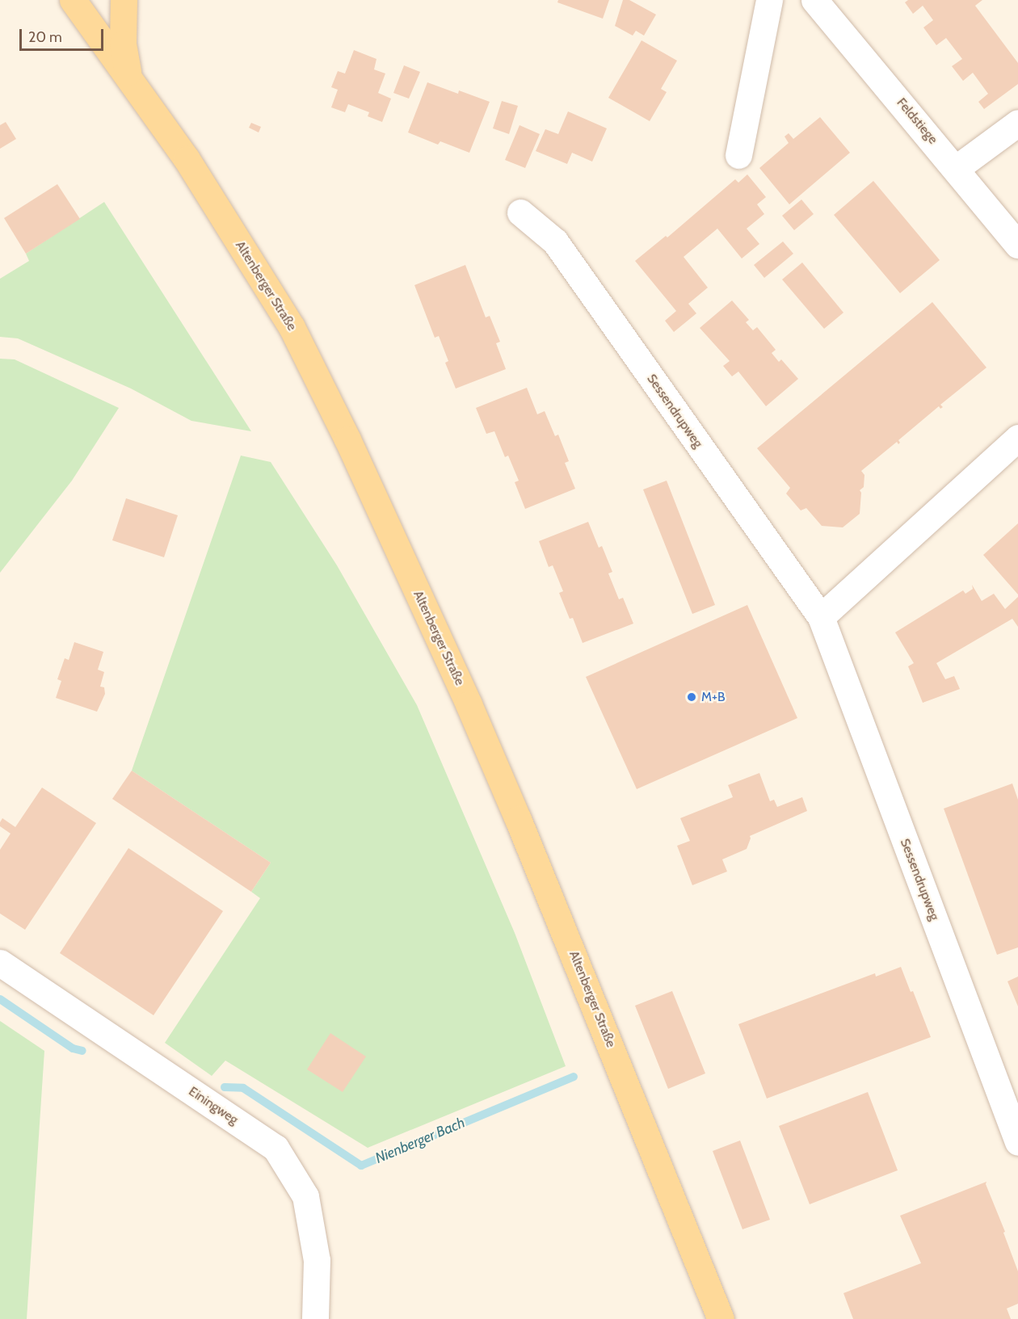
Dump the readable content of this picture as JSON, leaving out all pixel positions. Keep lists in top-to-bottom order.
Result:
{
  "streets": {
    "main road": ["Altenberger Straße"],
    "street": ["Feldstiege", "Sessendrupweg", "Einingweg"]
  },
  "water": ["Nienberger Bach"],
  "places": ["M+B"],
  "scale_bar": "20 m"
}
